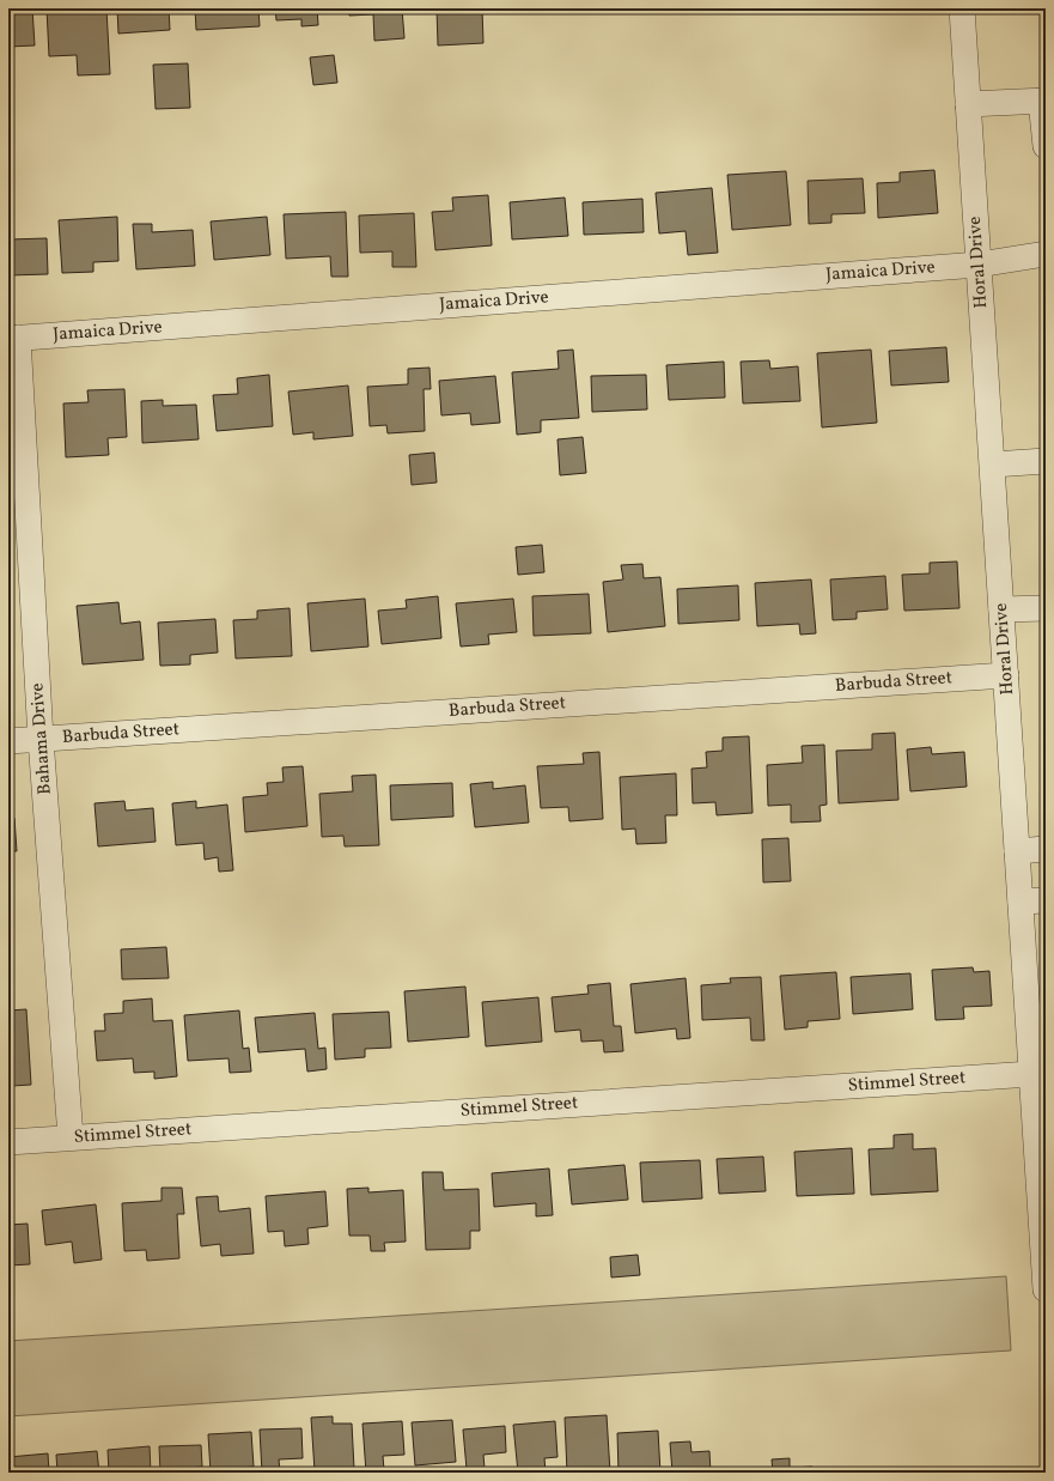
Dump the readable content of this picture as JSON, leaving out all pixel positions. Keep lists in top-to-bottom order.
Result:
{
  "streets": {
    "street": [
      "Horal Drive",
      "Jamaica Drive",
      "Barbuda Street",
      "Bahama Drive",
      "Stimmel Street"
    ]
  },
  "crossings": [
    ["Horal Drive", "Jamaica Drive"],
    ["Horal Drive", "Barbuda Street"],
    ["Horal Drive", "Stimmel Street"],
    ["Jamaica Drive", "Bahama Drive"],
    ["Barbuda Street", "Bahama Drive"],
    ["Bahama Drive", "Stimmel Street"]
  ]
}
